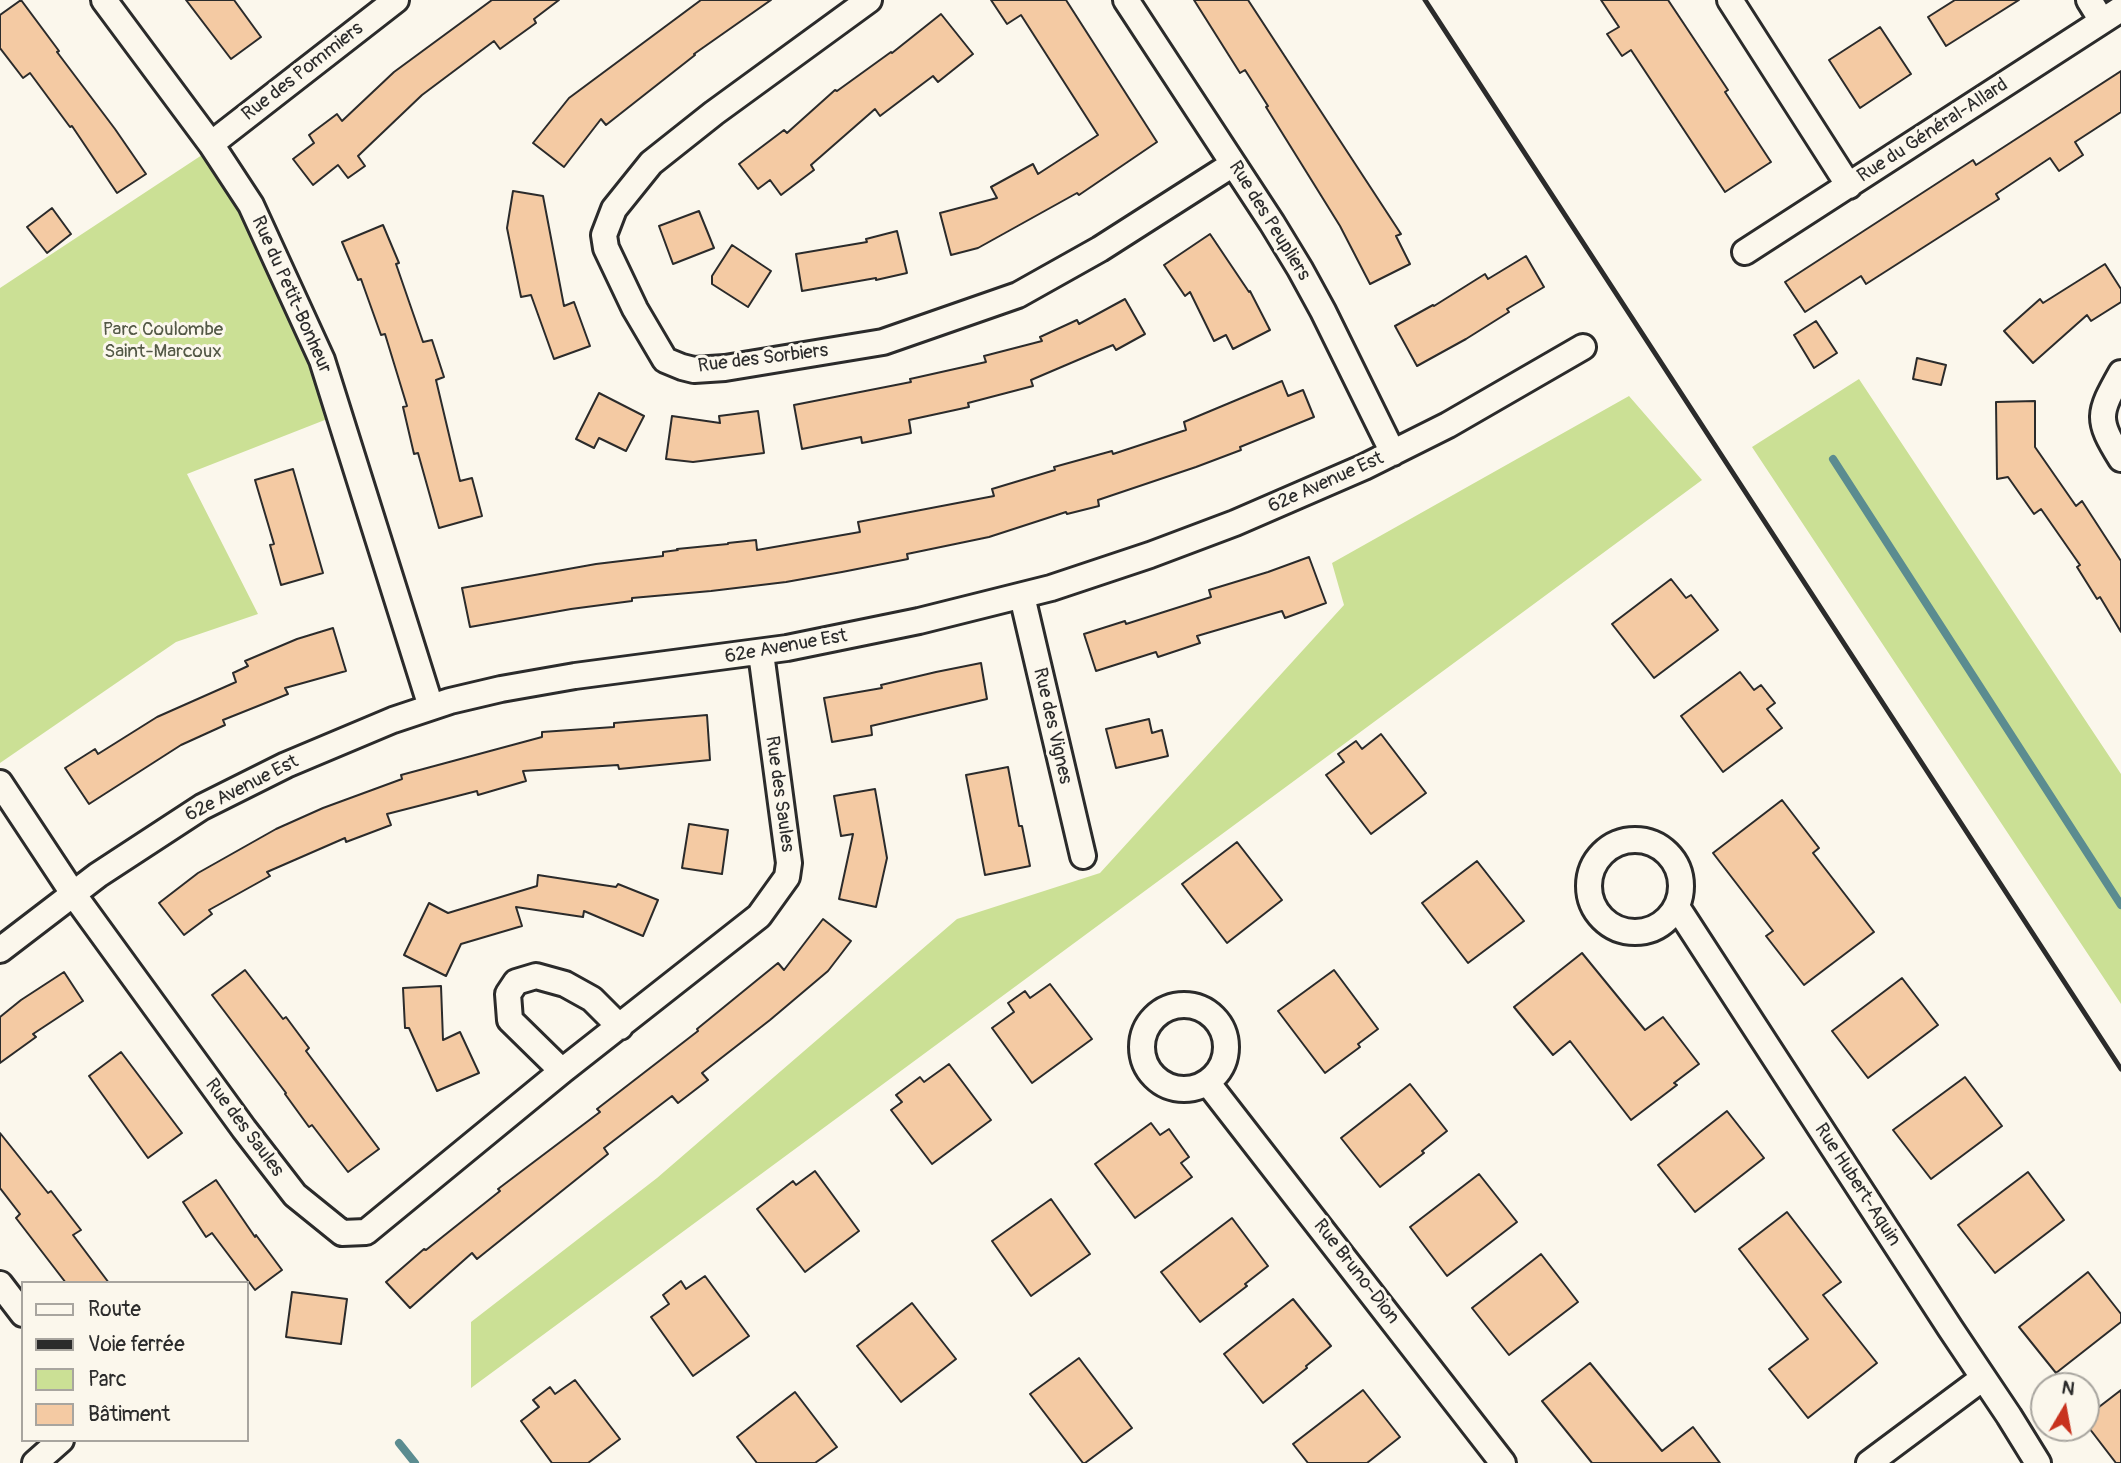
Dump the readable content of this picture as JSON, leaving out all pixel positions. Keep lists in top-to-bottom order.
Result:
{
  "streets": {
    "street": [
      "Rue des Pommiers",
      "Rue du Général-Allard",
      "Rue des Peupliers",
      "Rue du Petit-Bonheur",
      "Rue des Sorbiers",
      "62e Avenue Est",
      "Rue des Vignes",
      "Rue des Saules",
      "Rue Hubert-Aquin",
      "Rue Bruno-Dion"
    ]
  },
  "crossings": [
    ["Rue des Pommiers", "Rue du Petit-Bonheur"],
    ["Rue des Peupliers", "Rue des Sorbiers"],
    ["Rue des Peupliers", "62e Avenue Est"],
    ["Rue du Petit-Bonheur", "62e Avenue Est"],
    ["62e Avenue Est", "Rue des Vignes"],
    ["62e Avenue Est", "Rue des Saules"]
  ],
  "parks": ["Parc Coulombe Saint-Marcoux"],
  "legend": [
    "Route",
    "Voie ferrée",
    "Parc",
    "Bâtiment"
  ],
  "north": "top"
}
